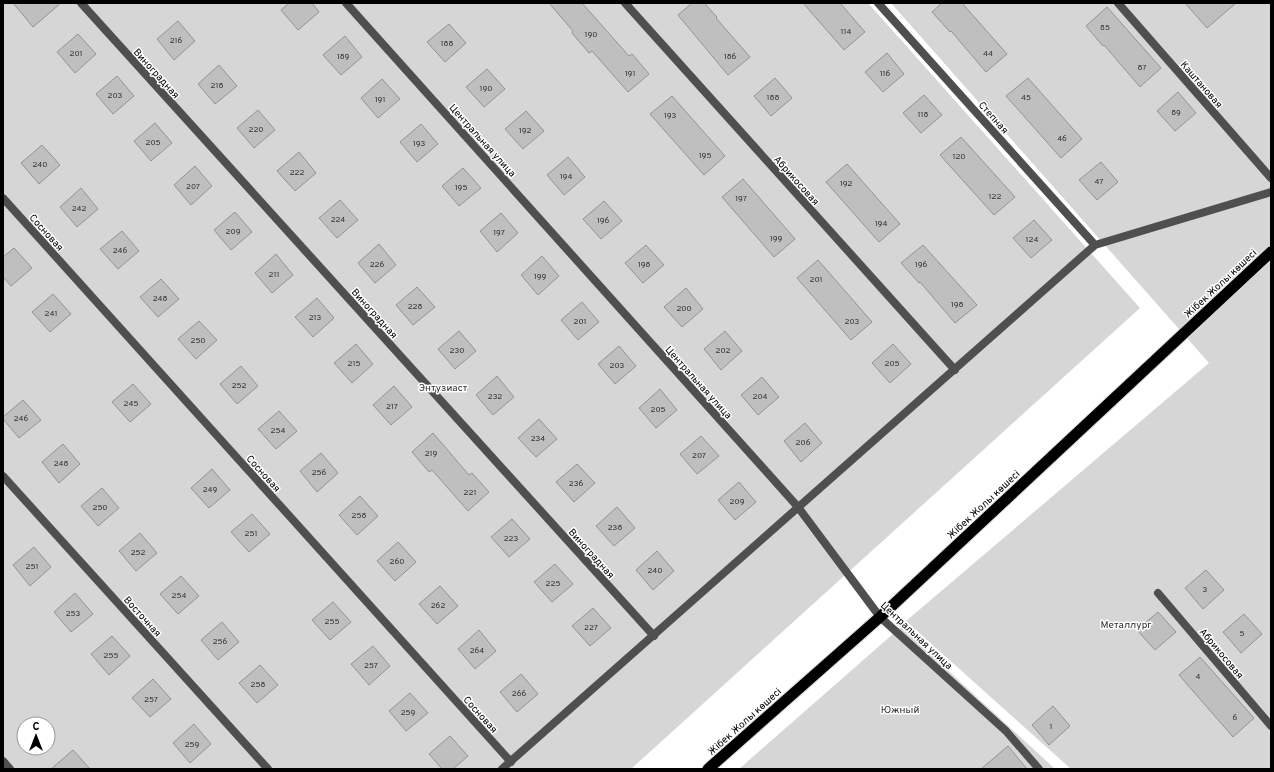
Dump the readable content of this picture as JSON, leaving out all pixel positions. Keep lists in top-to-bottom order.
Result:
{
  "streets": {
    "highway": ["Жібек Жолы көшесі"],
    "street": [
      "Виноградная",
      "Каштановая",
      "Степная",
      "Центральная улица",
      "Абрикосовая",
      "Сосновая",
      "Восточная"
    ]
  },
  "crossings": [
    ["Центральная улица", "Жібек Жолы көшесі"]
  ],
  "parks": ["Энтузиаст", "Металлург", "Южный"],
  "house_numbers": [
    "85",
    "114",
    "190",
    "216",
    "188",
    "201",
    "44",
    "189",
    "186",
    "87",
    "191",
    "116",
    "218",
    "190",
    "203",
    "188",
    "45",
    "191",
    "89",
    "118",
    "193",
    "220",
    "192",
    "46",
    "205",
    "193",
    "195",
    "120",
    "240",
    "222",
    "194",
    "47",
    "192",
    "207",
    "195",
    "122",
    "197",
    "242",
    "224",
    "196",
    "194",
    "209",
    "197",
    "199",
    "124",
    "246",
    "226",
    "198",
    "196",
    "211",
    "199",
    "201",
    "248",
    "198",
    "228",
    "200",
    "241",
    "213",
    "201",
    "203",
    "250",
    "230",
    "202",
    "215",
    "205",
    "203",
    "252",
    "232",
    "204",
    "245",
    "217",
    "205",
    "246",
    "254",
    "234",
    "206",
    "219",
    "207",
    "248",
    "256",
    "236",
    "249",
    "221",
    "209",
    "250",
    "258",
    "238",
    "251",
    "223",
    "252",
    "260",
    "251",
    "240",
    "225",
    "3",
    "254",
    "262",
    "253",
    "255",
    "227",
    "5",
    "256",
    "264",
    "255",
    "257",
    "4",
    "258",
    "266",
    "257",
    "259",
    "6",
    "1",
    "259"
  ],
  "north": "top"
}
